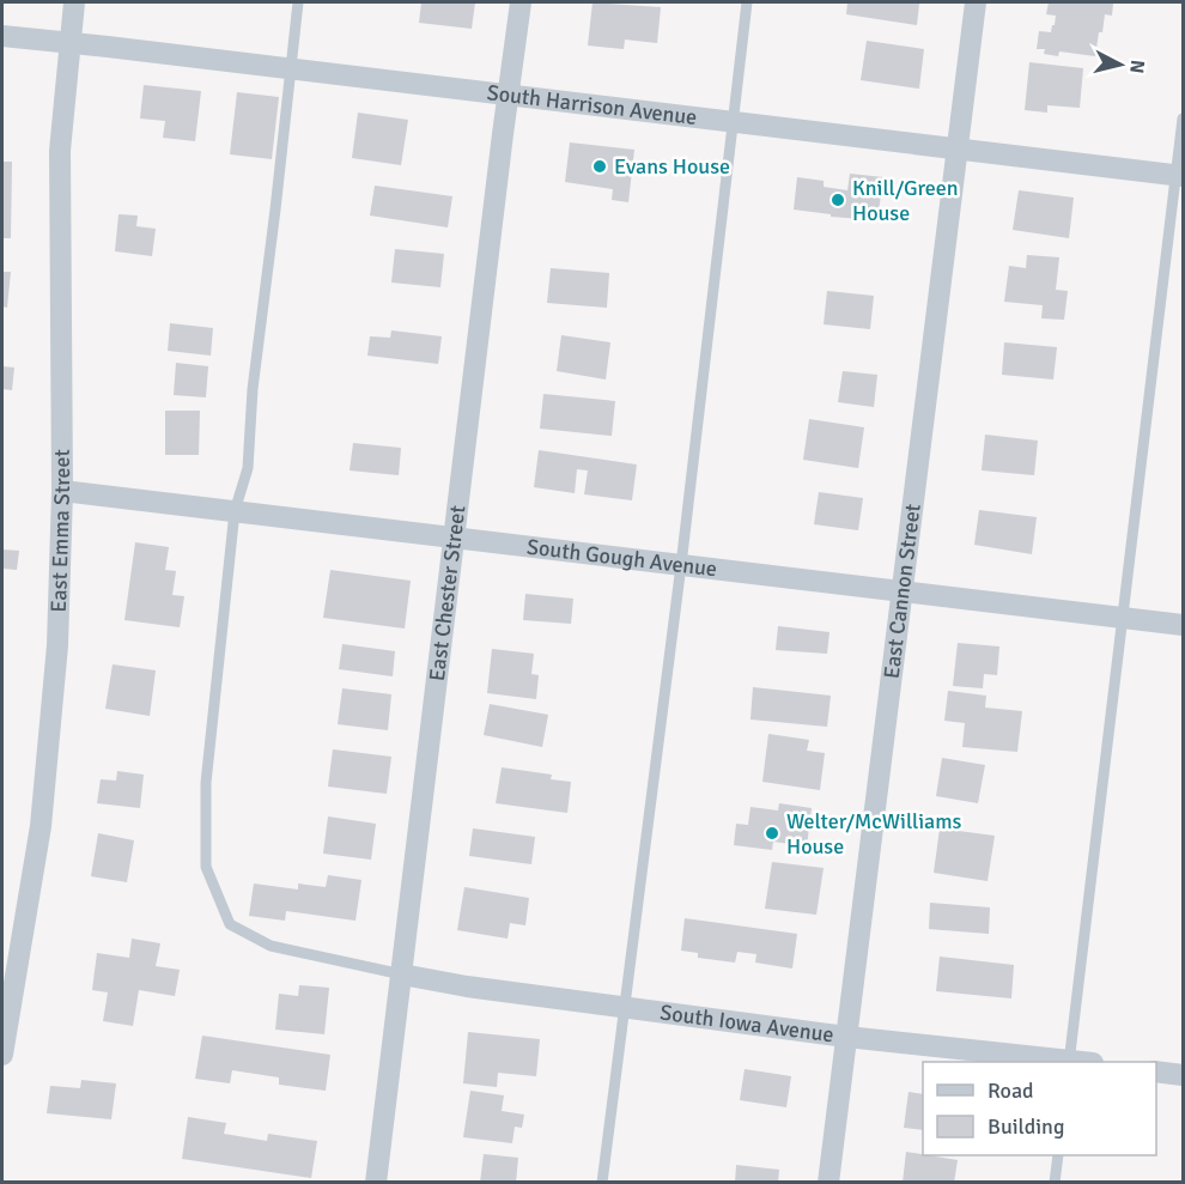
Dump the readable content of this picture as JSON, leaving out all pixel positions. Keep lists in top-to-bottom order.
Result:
{
  "streets": {
    "street": [
      "South Harrison Avenue",
      "East Emma Street",
      "South Gough Avenue",
      "East Chester Street",
      "East Cannon Street",
      "South Iowa Avenue"
    ]
  },
  "crossings": [
    ["South Harrison Avenue", "East Emma Street"],
    ["South Harrison Avenue", "East Chester Street"],
    ["South Harrison Avenue", "East Cannon Street"],
    ["East Emma Street", "South Gough Avenue"],
    ["South Gough Avenue", "East Chester Street"],
    ["South Gough Avenue", "East Cannon Street"],
    ["East Chester Street", "South Iowa Avenue"],
    ["East Cannon Street", "South Iowa Avenue"]
  ],
  "places": ["Evans House", "Knill/Green House", "Welter/McWilliams House"],
  "legend": ["Road", "Building"],
  "north": "right"
}
